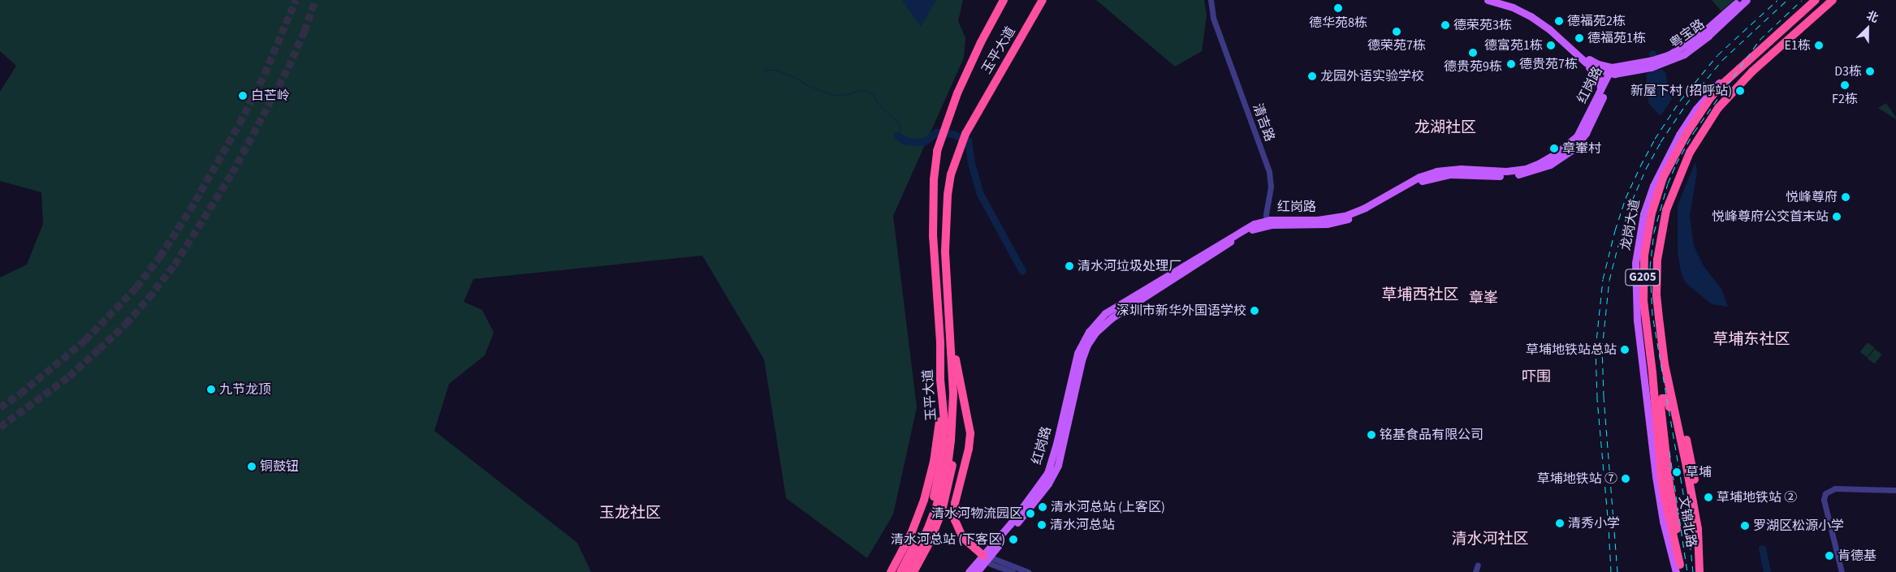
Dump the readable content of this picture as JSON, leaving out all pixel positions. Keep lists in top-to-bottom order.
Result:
{
  "streets": {
    "highway": [
      "玉平大道",
      "龙岗大道",
      "G205",
      "文锦北路"
    ],
    "main road": ["粤宝路", "红岗路"],
    "street": ["清吉路"]
  },
  "crossings": [
    ["龙岗大道", "文锦北路"],
    ["G205", "文锦北路"]
  ],
  "districts": [
    "龙湖社区",
    "草埔西社区",
    "章峯",
    "草埔东社区",
    "吓围",
    "玉龙社区",
    "清水河社区"
  ],
  "places": [
    "德华苑8栋",
    "德福苑2栋",
    "德荣苑3栋",
    "德荣苑7栋",
    "德福苑1栋",
    "德富苑1栋",
    "E1栋",
    "德贵苑9栋",
    "德贵苑7栋",
    "D3栋",
    "龙园外语实验学校",
    "F2栋",
    "新屋下村 (招呼站)",
    "白芒岭",
    "章輋村",
    "悦峰尊府",
    "悦峰尊府公交首末站",
    "清水河垃圾处理厂",
    "深圳市新华外国语学校",
    "草埔地铁站总站",
    "九节龙顶",
    "铭基食品有限公司",
    "铜鼓钮",
    "草埔",
    "草埔地铁站 ⑦",
    "草埔地铁站 ②",
    "清水河总站 (上客区)",
    "清水河物流园区",
    "清秀小学",
    "清水河总站",
    "罗湖区松源小学",
    "清水河总站 (下客区)",
    "肯德基"
  ],
  "north": "top right"
}
